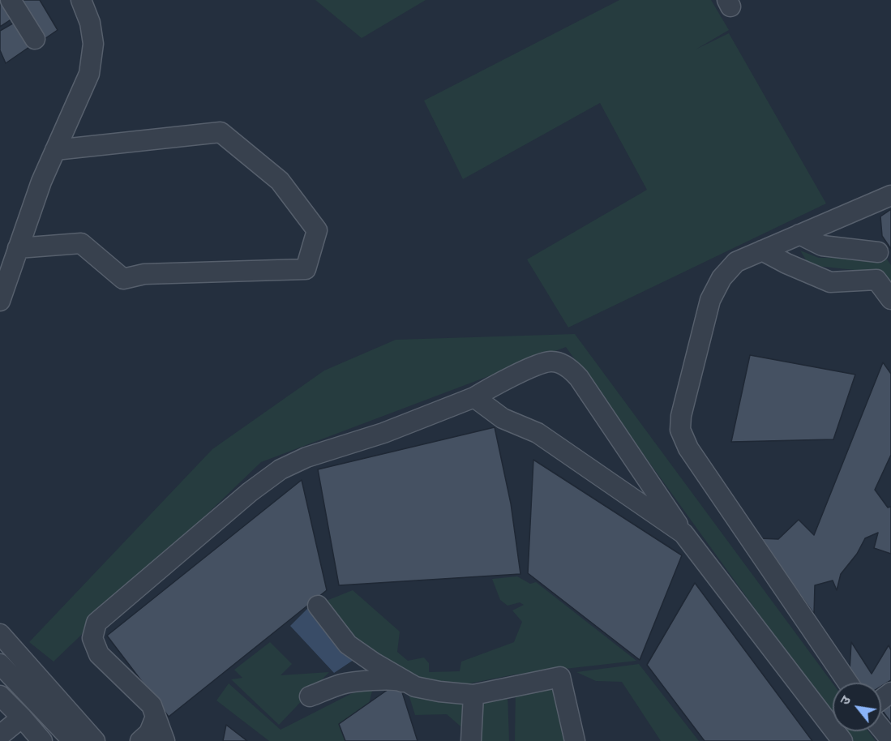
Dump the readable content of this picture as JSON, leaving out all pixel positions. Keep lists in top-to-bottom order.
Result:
{
  "north": "top left"
}
